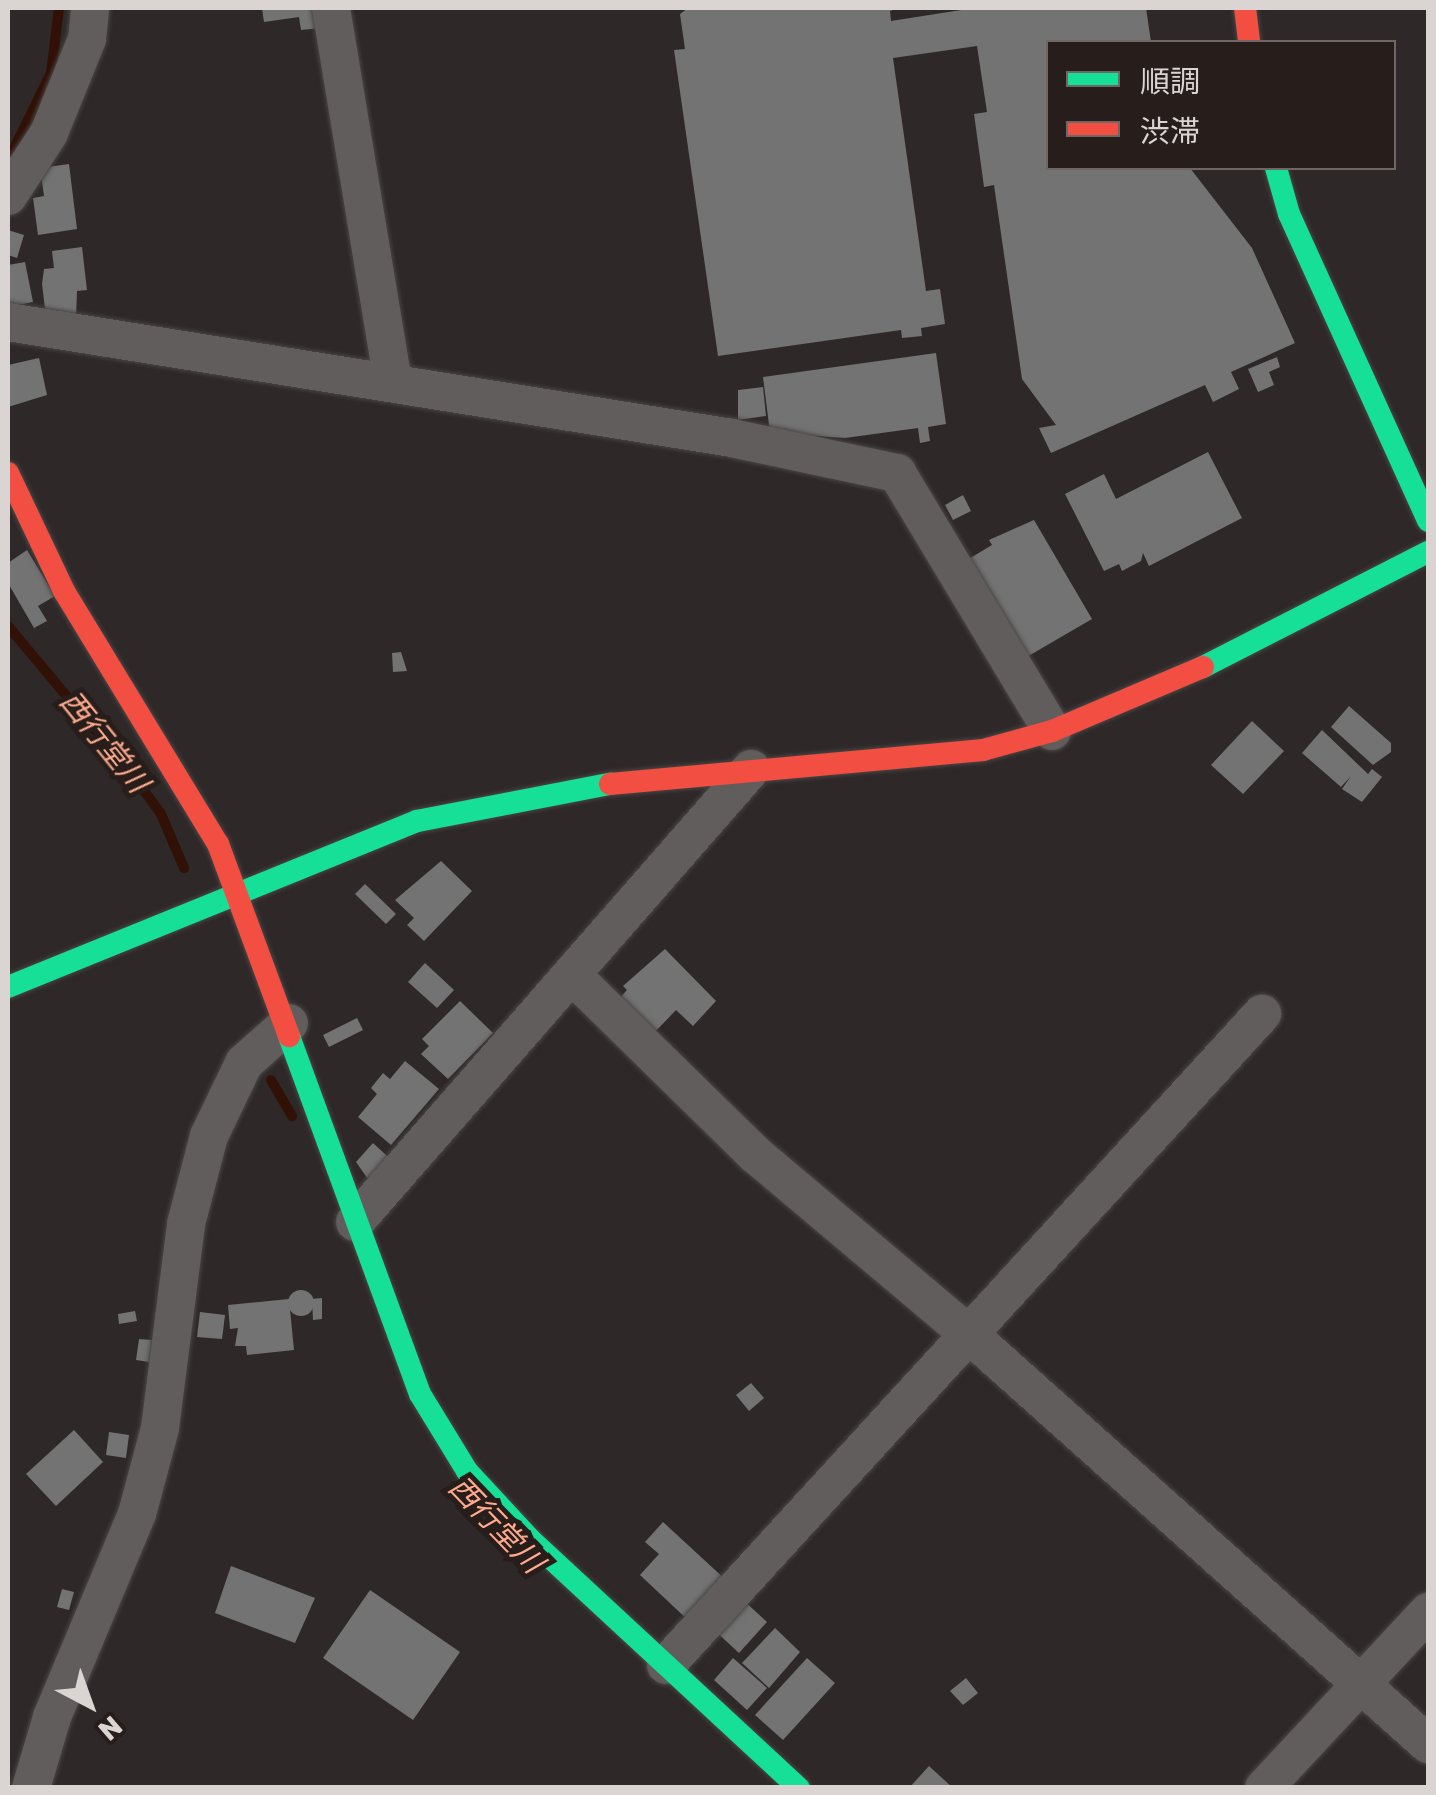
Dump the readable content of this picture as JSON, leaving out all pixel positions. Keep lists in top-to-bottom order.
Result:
{
  "water": ["西行堂川"],
  "legend": ["順調", "渋滞"],
  "north": "bottom right"
}
